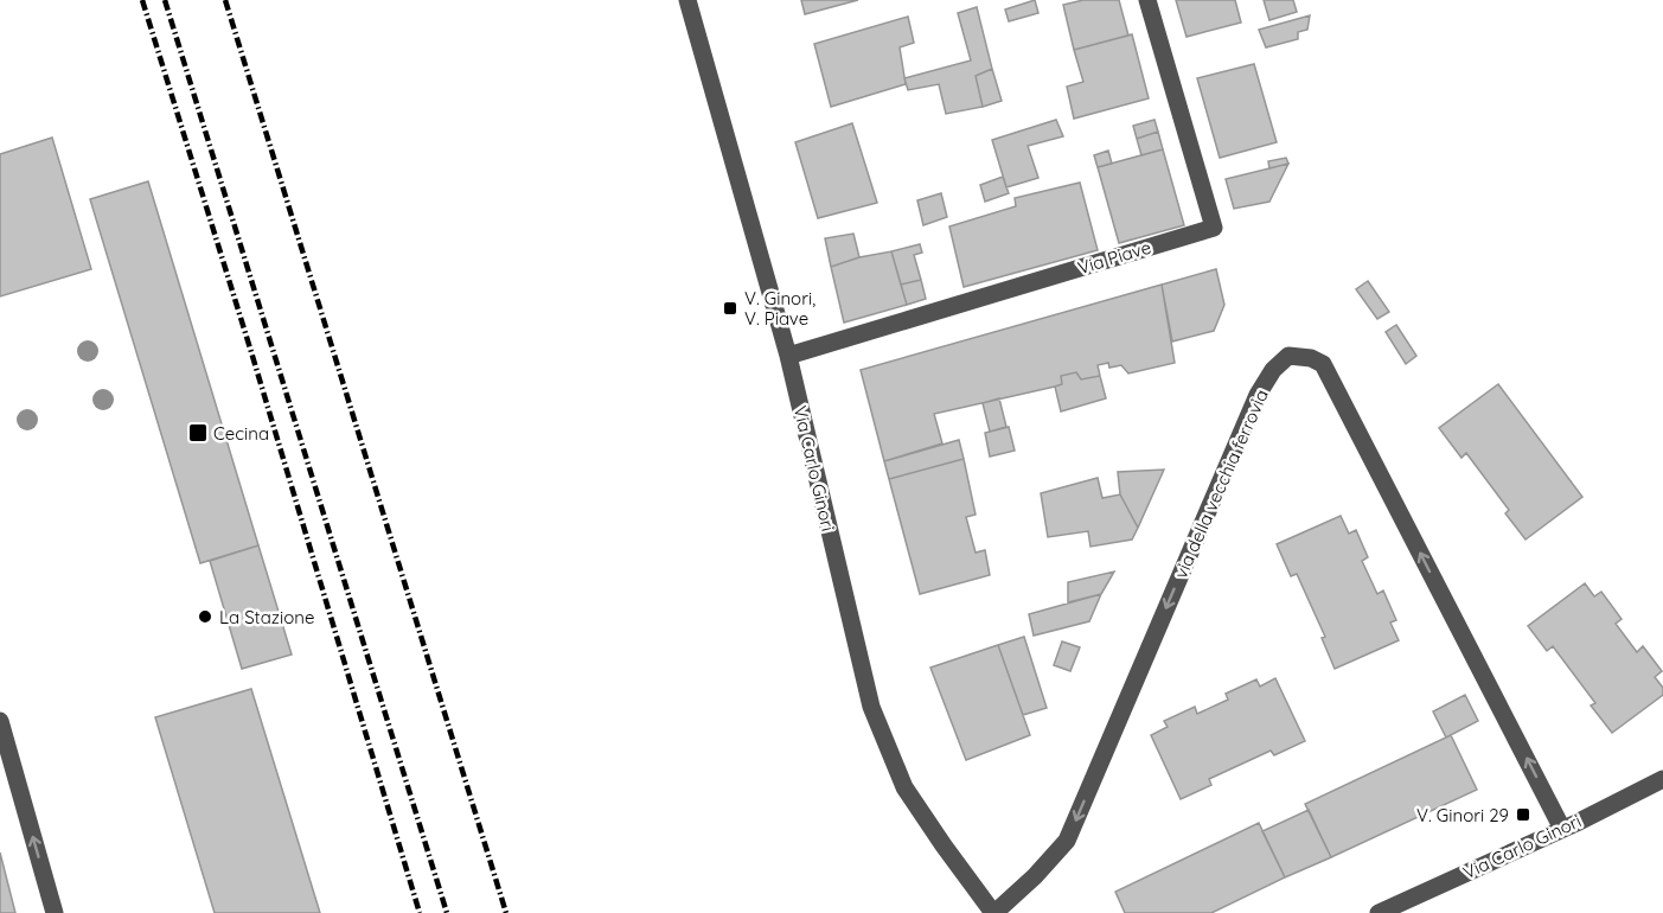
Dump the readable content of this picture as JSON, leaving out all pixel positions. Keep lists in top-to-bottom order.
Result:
{
  "streets": {
    "street": ["Via Piave", "Via Carlo Ginori", "via della vecchia ferrovia"]
  },
  "crossings": [
    ["Via Piave", "Via Carlo Ginori"],
    ["Via Carlo Ginori", "via della vecchia ferrovia"]
  ],
  "places": {
    "transit": ["V. Ginori, V. Piave", "Cecina", "V. Ginori 29"],
    "other": ["La Stazione"]
  }
}
